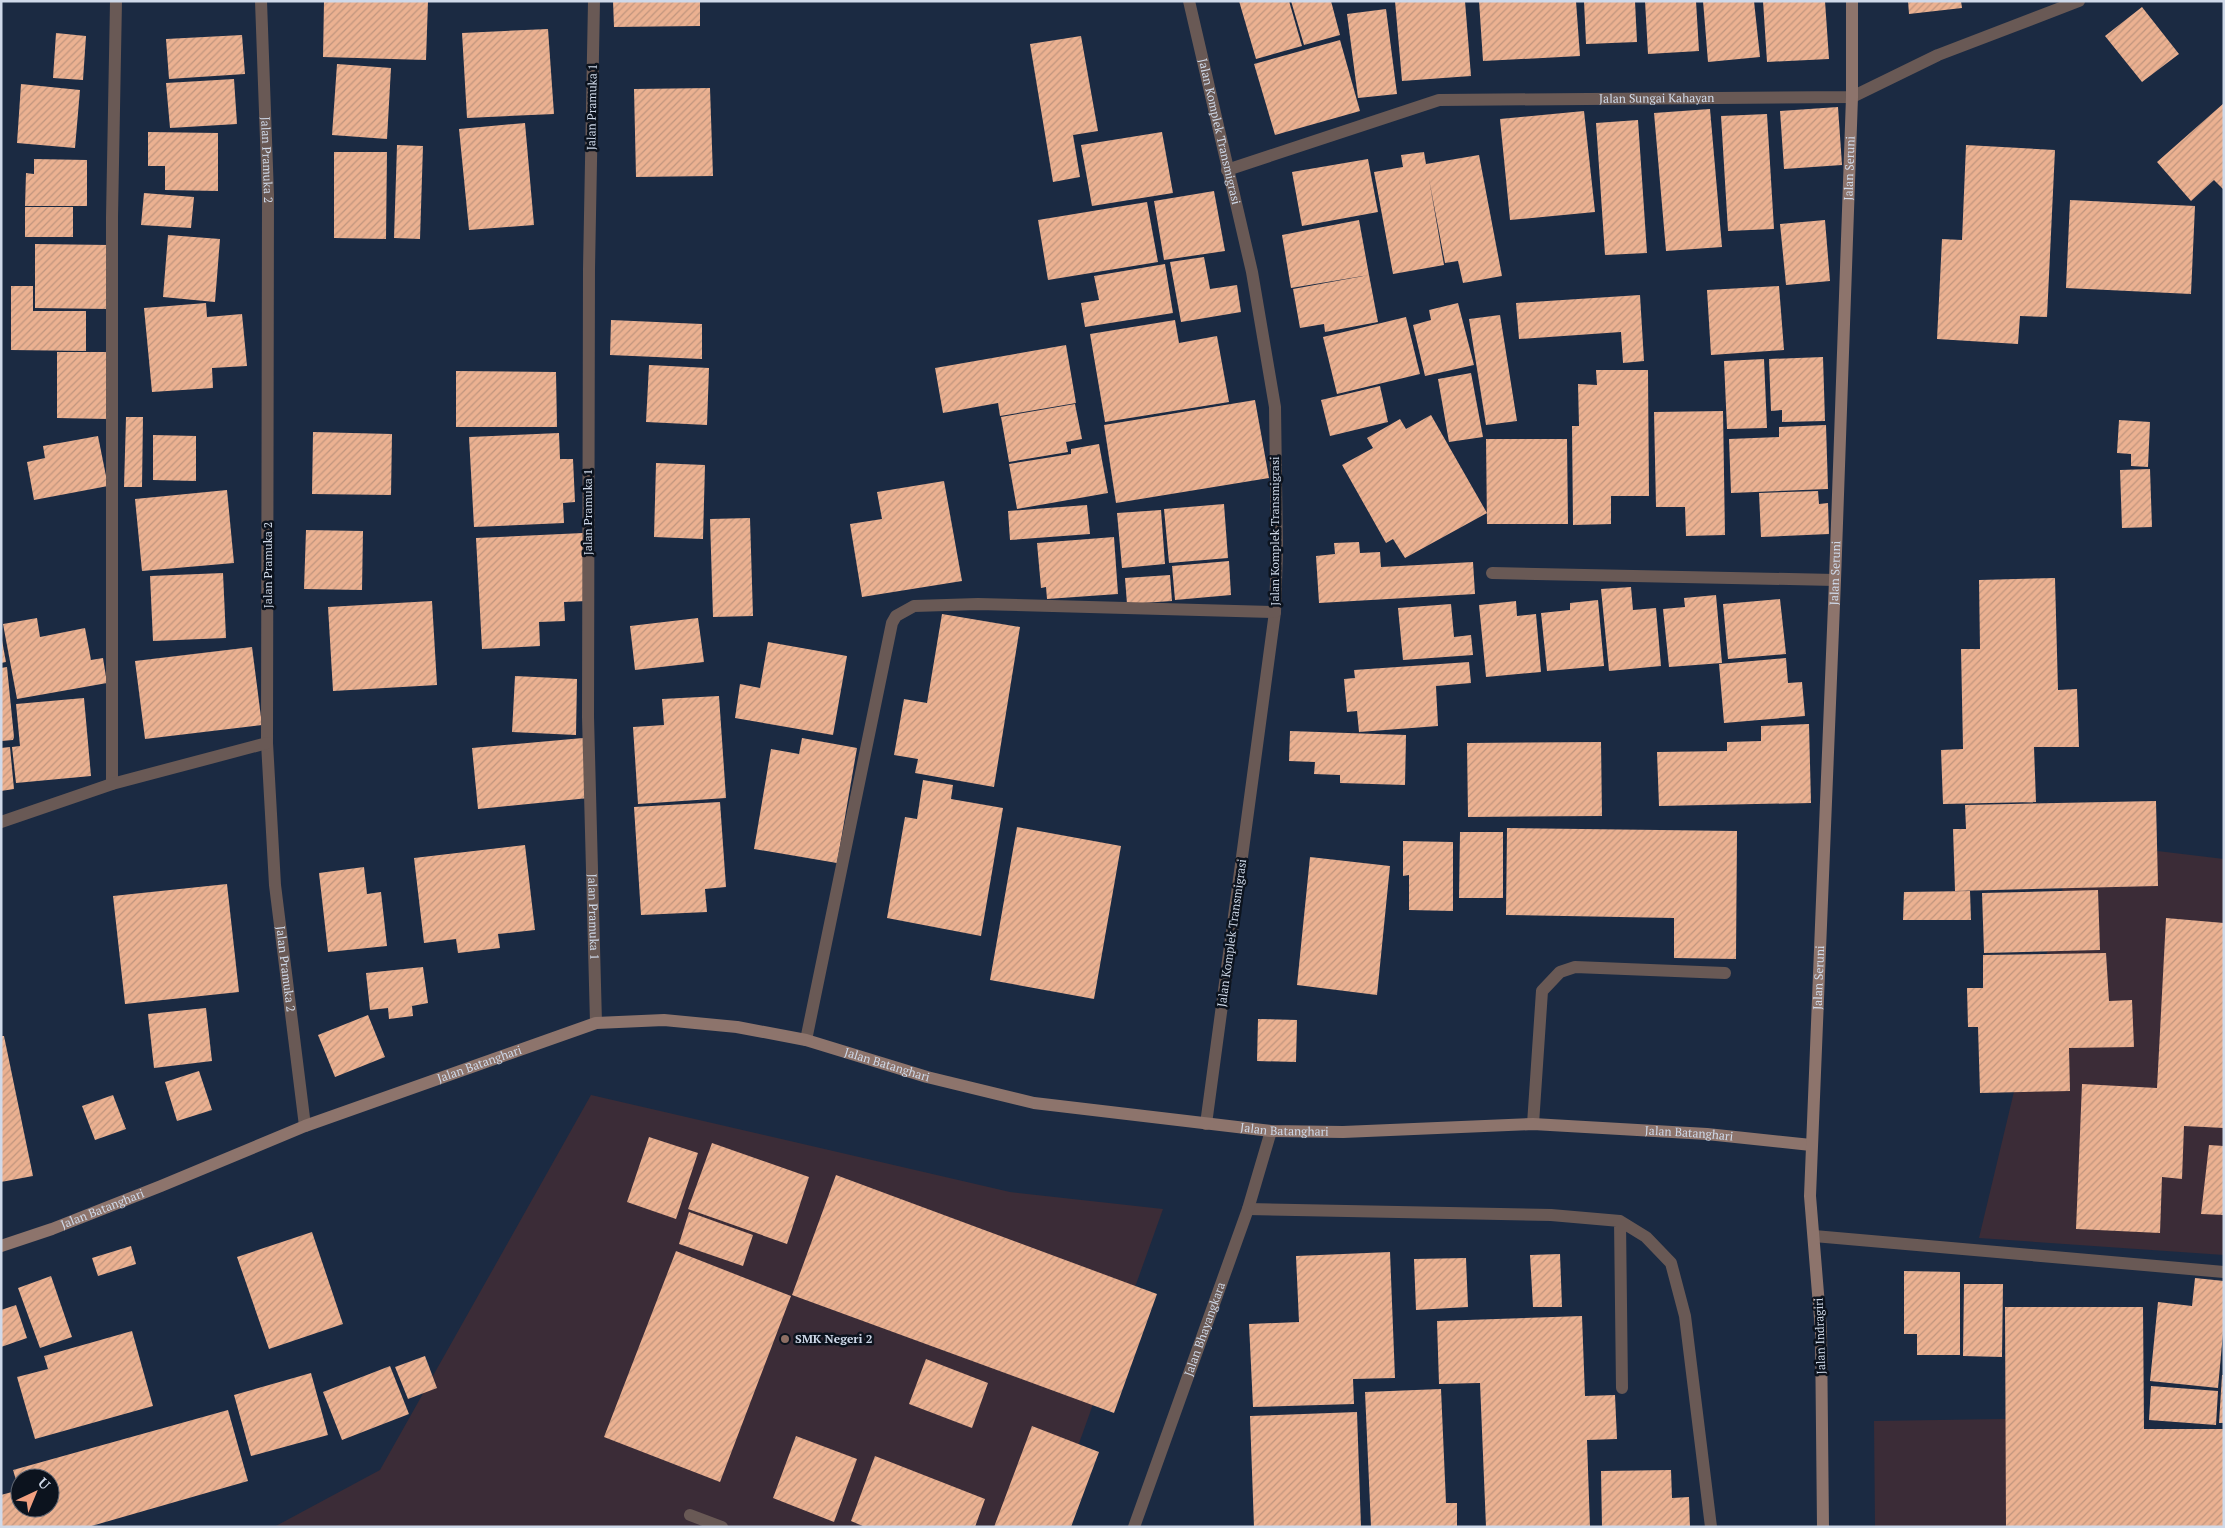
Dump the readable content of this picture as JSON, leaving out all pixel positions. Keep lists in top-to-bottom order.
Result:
{
  "streets": {
    "street": [
      "Jalan Sungai Kahayan",
      "Jalan Pramuka 1",
      "Jalan Komplek Transmigrasi",
      "Jalan Pramuka 2",
      "Jalan Seruni",
      "Jalan Batanghari",
      "Jalan Bhayangkara",
      "Jalan Indragiri"
    ]
  },
  "crossings": [
    ["Jalan Sungai Kahayan", "Jalan Komplek Transmigrasi"],
    ["Jalan Sungai Kahayan", "Jalan Seruni"],
    ["Jalan Pramuka 1", "Jalan Batanghari"],
    ["Jalan Komplek Transmigrasi", "Jalan Batanghari"],
    ["Jalan Pramuka 2", "Jalan Batanghari"],
    ["Jalan Seruni", "Jalan Batanghari"],
    ["Jalan Seruni", "Jalan Indragiri"],
    ["Jalan Batanghari", "Jalan Bhayangkara"],
    ["Jalan Batanghari", "Jalan Indragiri"]
  ],
  "places": ["SMK Negeri 2"],
  "north": "top right"
}
